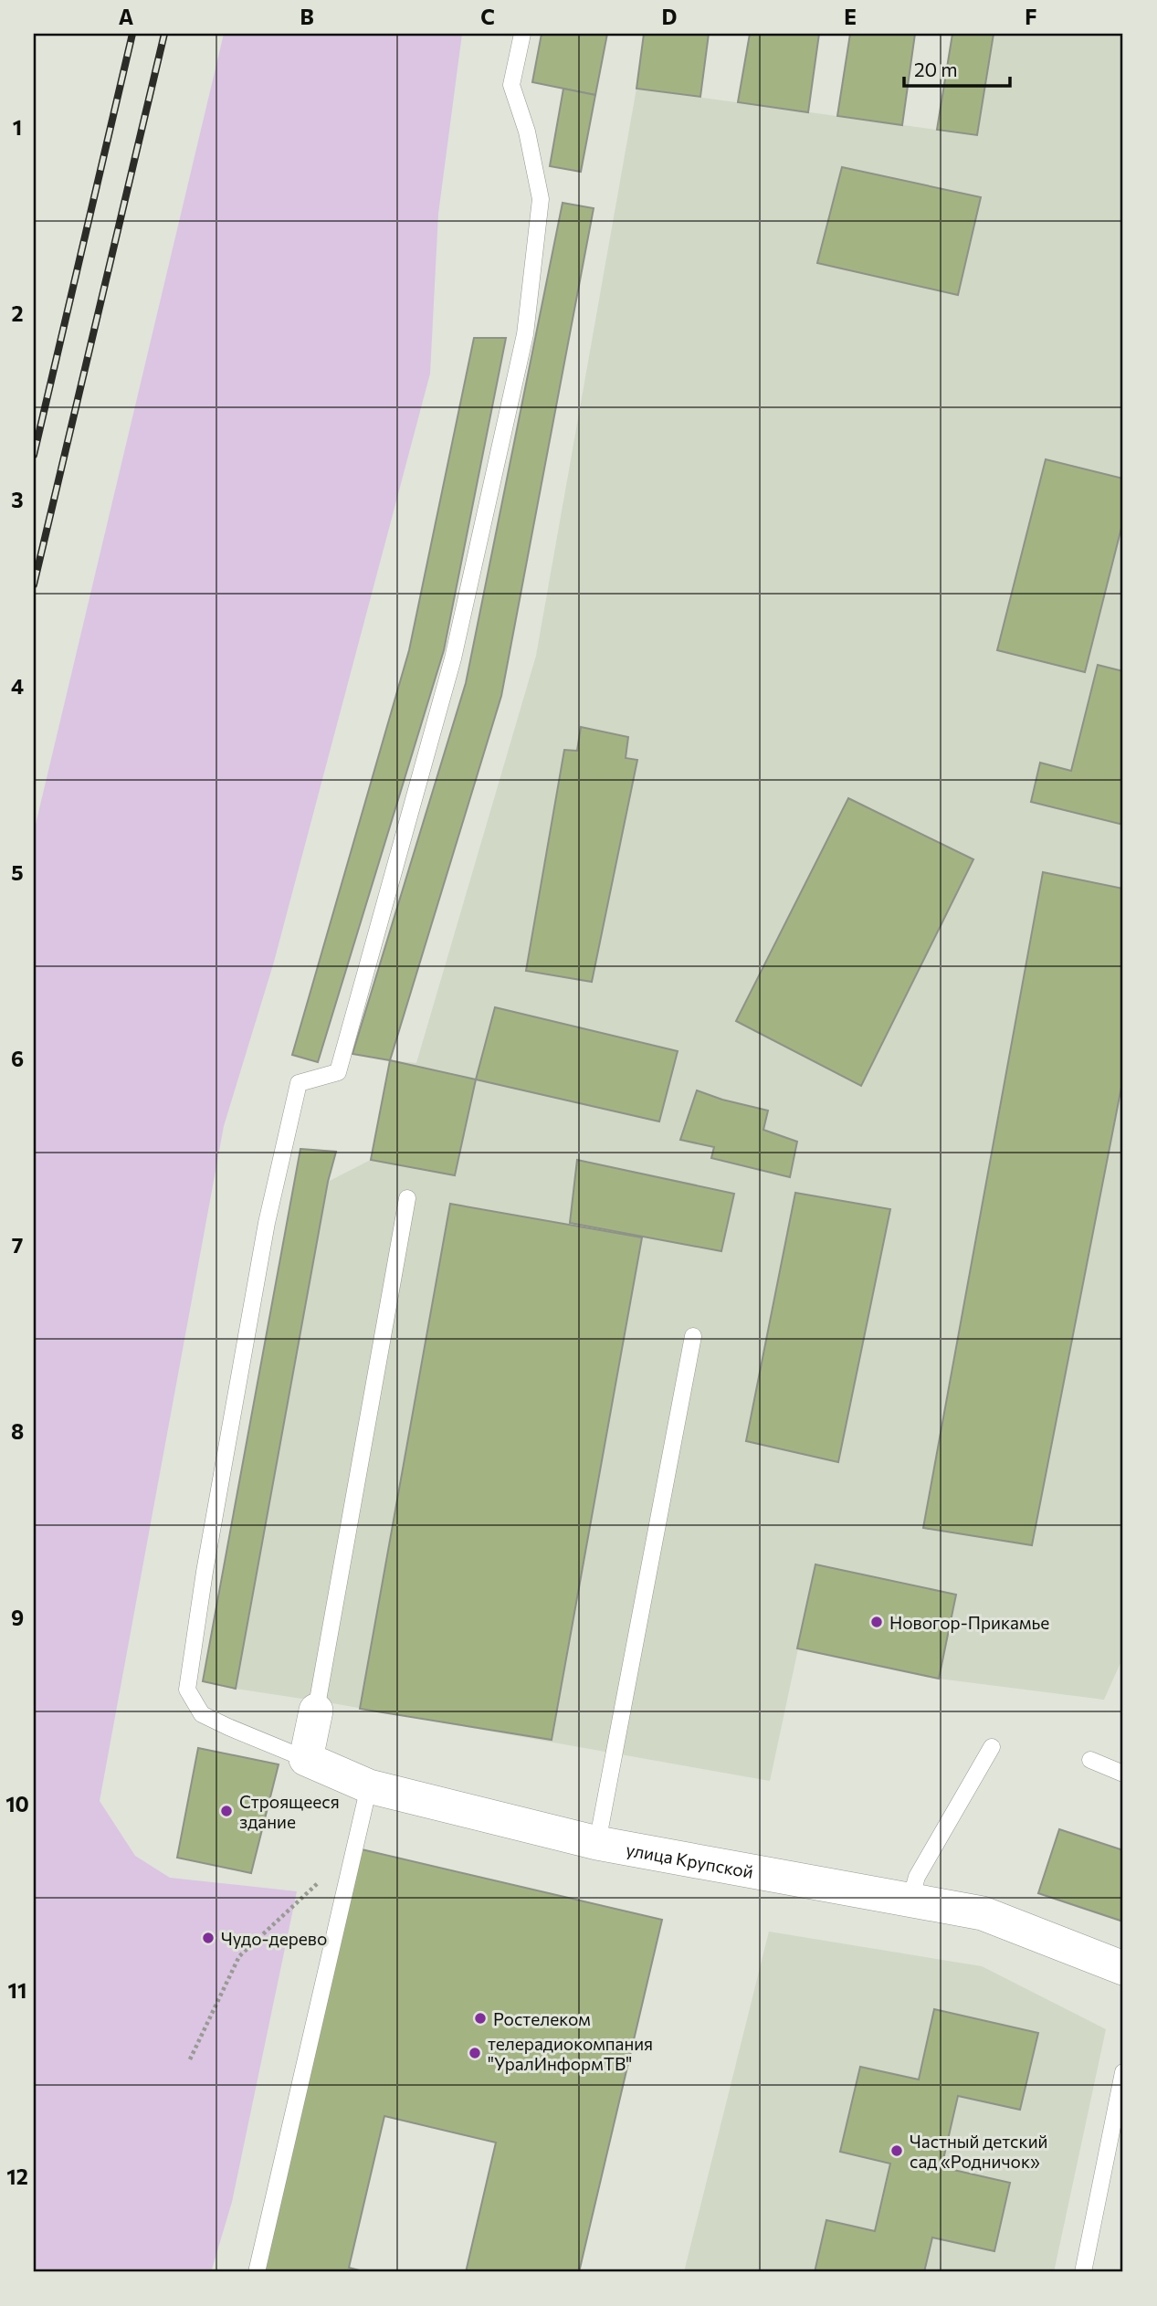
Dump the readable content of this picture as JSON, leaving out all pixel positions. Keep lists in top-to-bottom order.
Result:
{
  "streets": {
    "street": ["улица Крупской"]
  },
  "places": [
    "Новогор-Прикамье",
    "Строящееся здание",
    "Чудо-дерево",
    "Ростелеком",
    "телерадиокомпания \"УралИнформТВ\"",
    "Частный детский сад «Родничок»"
  ],
  "scale_bar": "20 m",
  "grid": {
    "columns": [
      "A",
      "B",
      "C",
      "D",
      "E",
      "F"
    ],
    "rows": [
      "1",
      "2",
      "3",
      "4",
      "5",
      "6",
      "7",
      "8",
      "9",
      "10",
      "11",
      "12"
    ]
  }
}
